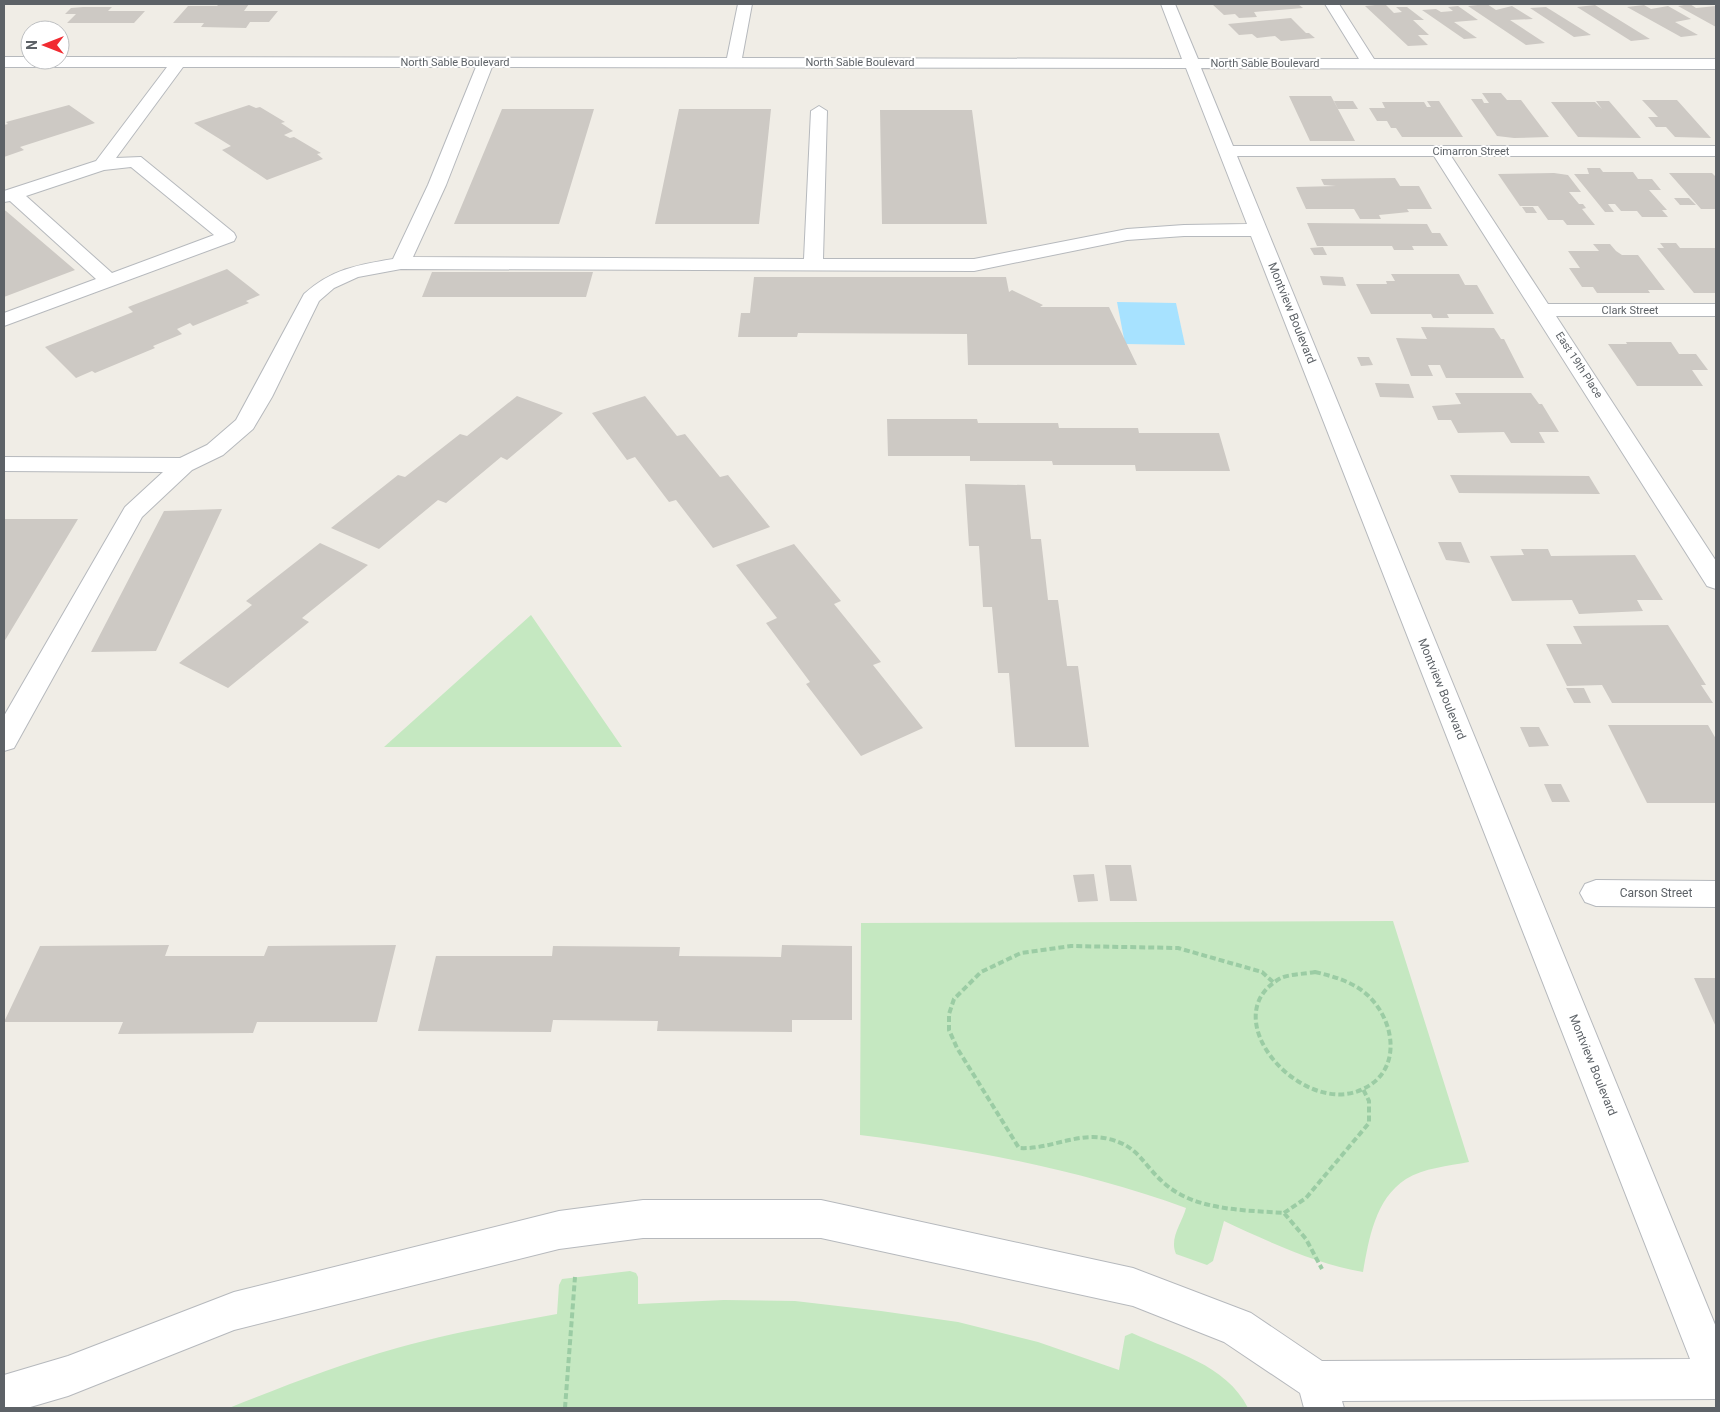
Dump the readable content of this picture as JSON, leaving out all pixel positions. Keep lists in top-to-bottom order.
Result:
{
  "streets": {
    "street": [
      "North Sable Boulevard",
      "Cimarron Street",
      "Clark Street",
      "Montview Boulevard",
      "East 19th Place",
      "Carson Street"
    ]
  },
  "crossings": [
    ["North Sable Boulevard", "Montview Boulevard"],
    ["Cimarron Street", "Montview Boulevard"],
    ["Cimarron Street", "East 19th Place"],
    ["Clark Street", "East 19th Place"]
  ],
  "north": "left"
}
